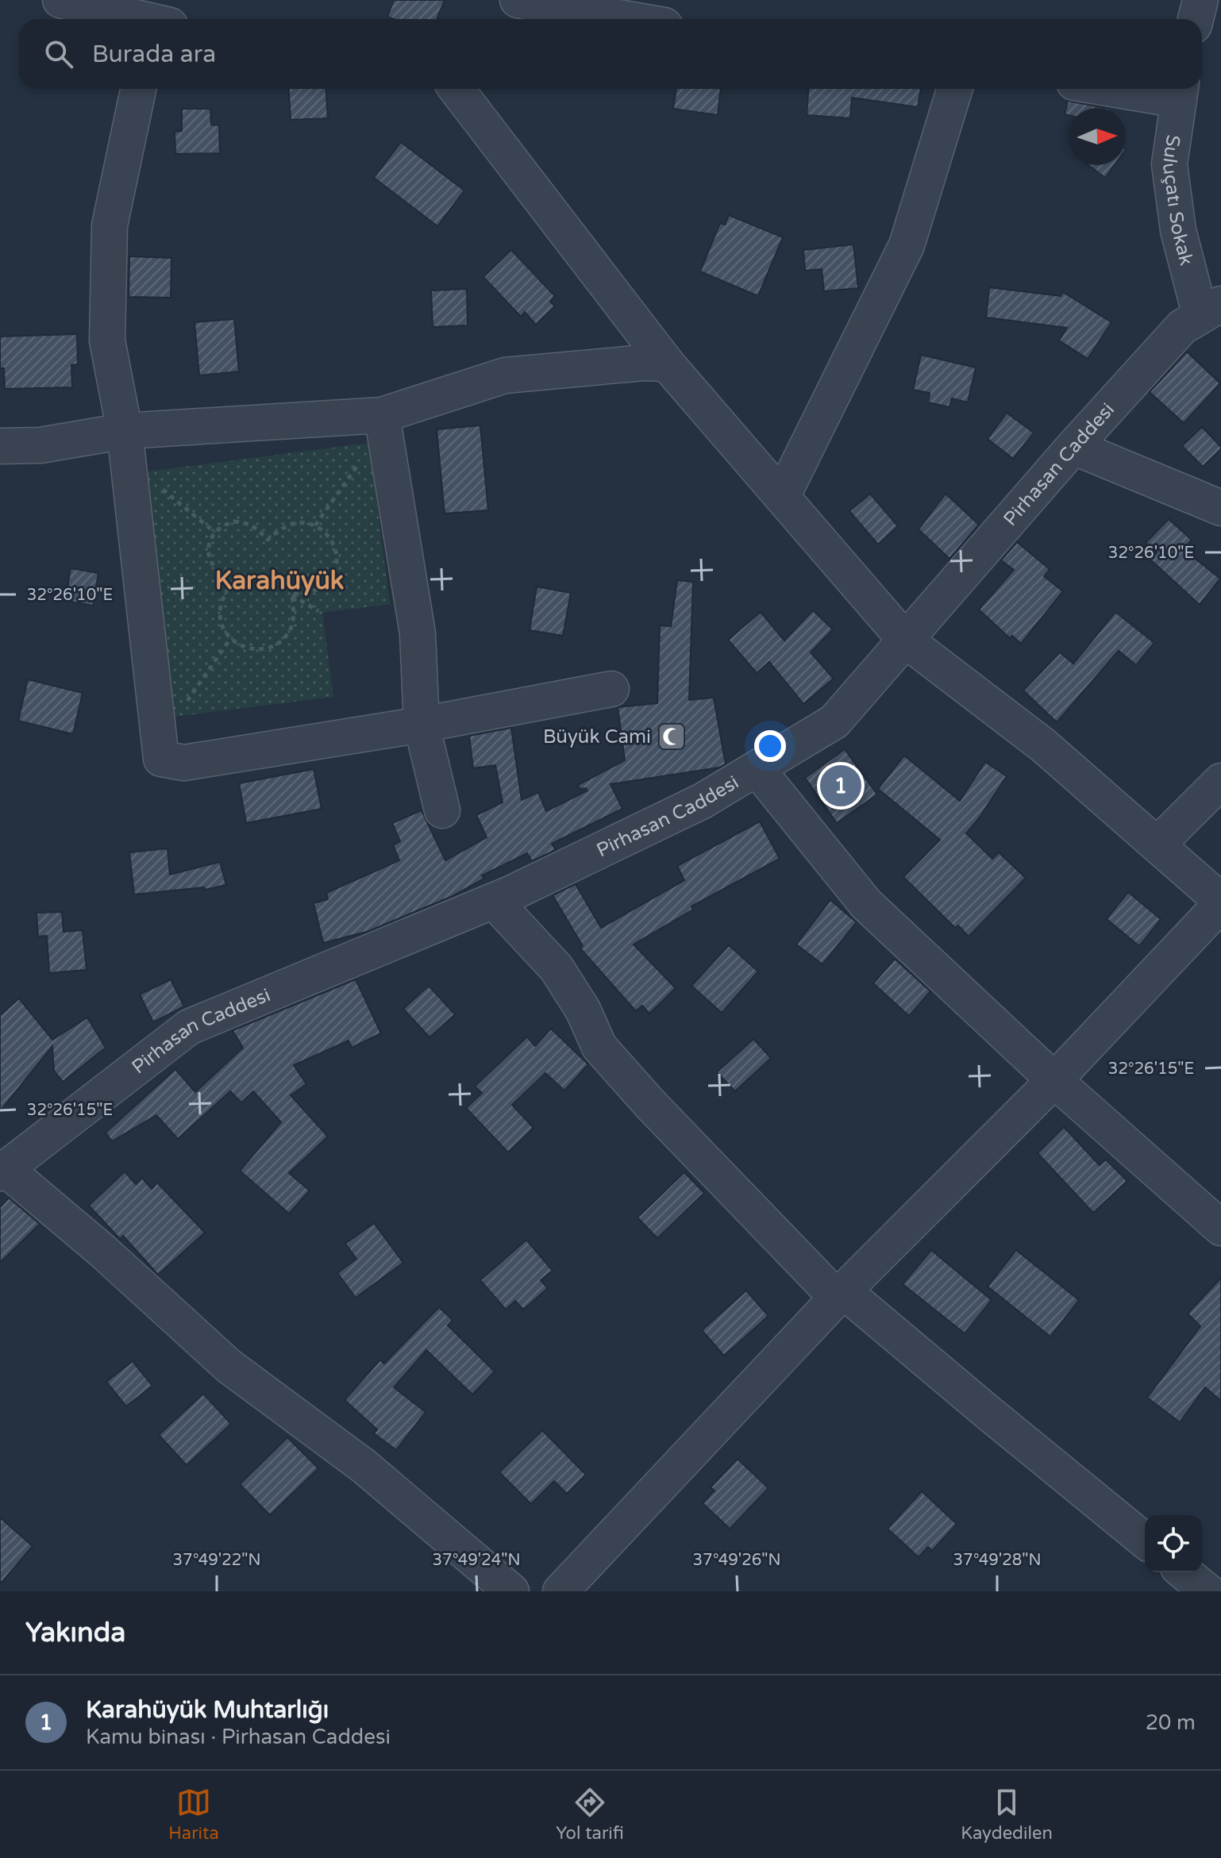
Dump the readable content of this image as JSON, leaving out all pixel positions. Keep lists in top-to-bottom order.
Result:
{
  "streets": {
    "street": ["Suluçatı Sokak", "Pirhasan Caddesi"]
  },
  "crossings": [
    ["Suluçatı Sokak", "Pirhasan Caddesi"]
  ],
  "districts": ["Karahüyük"],
  "places": {
    "mosque": ["Büyük Cami"]
  },
  "north": "right",
  "page": {
    "search": "Burada ara",
    "pins": "1",
    "heading": "Yakında",
    "list": [
      {
        "mark": "1",
        "name": "Karahüyük Muhtarlığı",
        "note": "Kamu binası · Pirhasan Caddesi",
        "value": "20 m"
      }
    ],
    "nav": ["Harita", "Yol tarifi", "Kaydedilen"]
  },
  "coordinates": [
    "32°26'10\"E",
    "32°26'15\"E",
    "37°49'22\"N",
    "37°49'24\"N",
    "37°49'26\"N",
    "37°49'28\"N"
  ]
}
